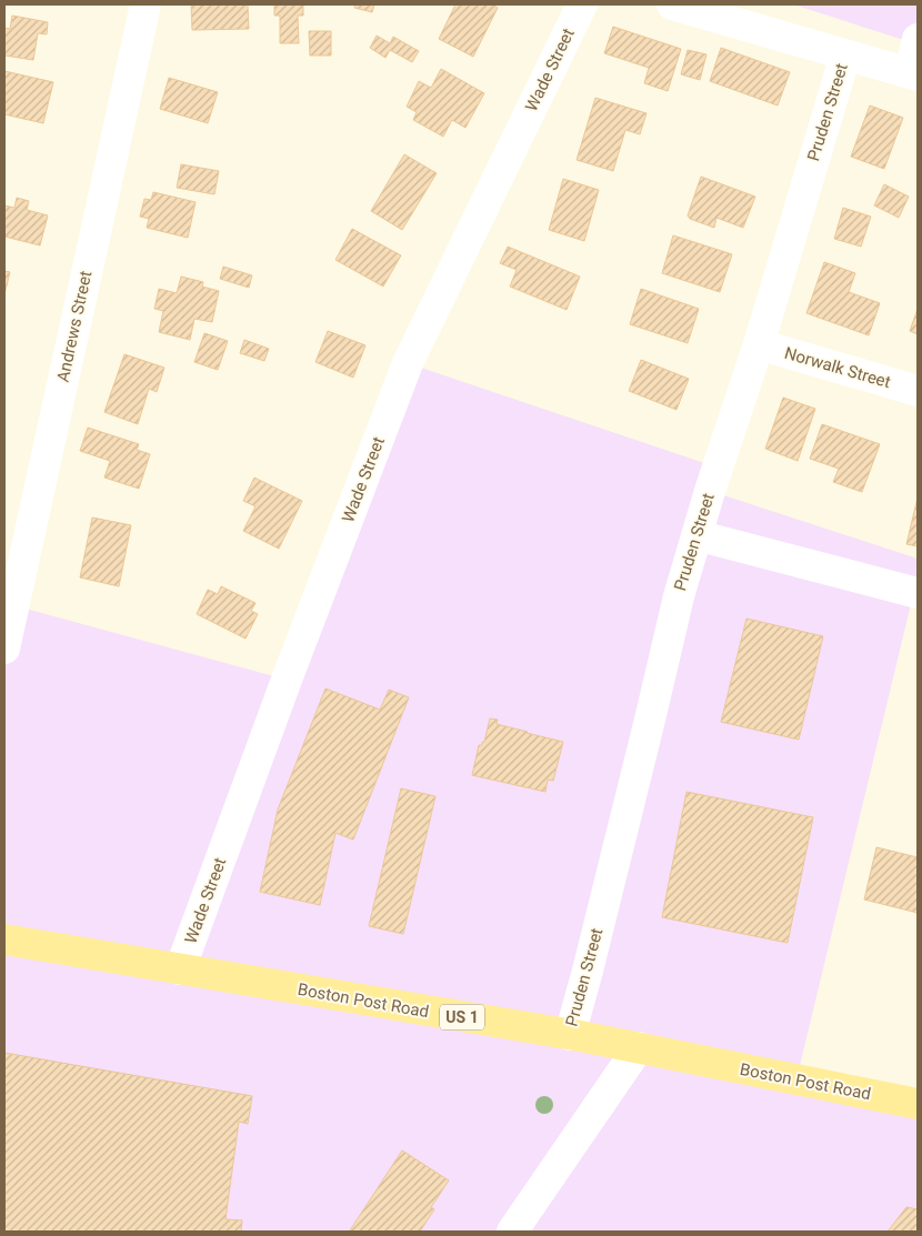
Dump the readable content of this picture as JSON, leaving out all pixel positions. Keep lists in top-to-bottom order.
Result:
{
  "streets": {
    "main road": ["Boston Post Road", "US 1"],
    "street": [
      "Wade Street",
      "Pruden Street",
      "Andrews Street",
      "Norwalk Street"
    ]
  },
  "crossings": [
    ["Wade Street", "Boston Post Road"],
    ["Pruden Street", "Norwalk Street"],
    ["Pruden Street", "Boston Post Road"]
  ]
}
